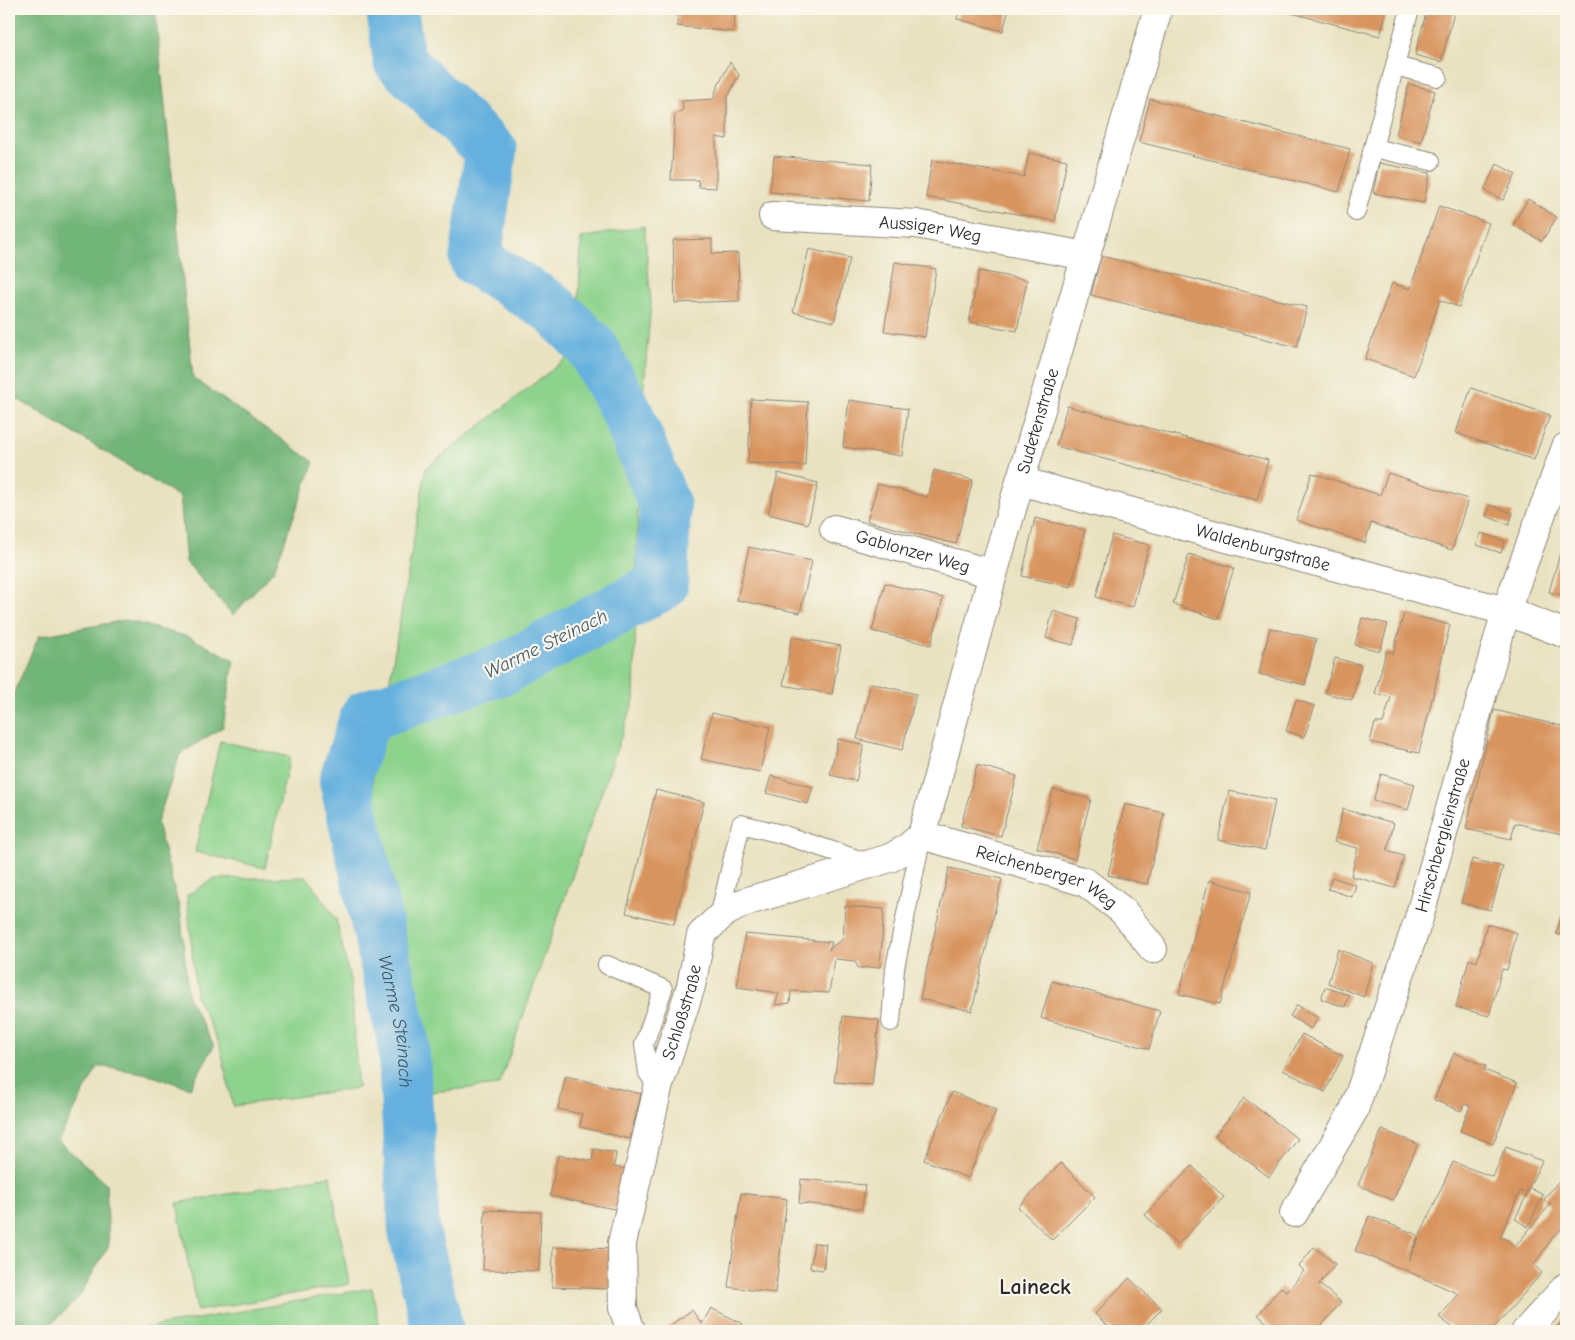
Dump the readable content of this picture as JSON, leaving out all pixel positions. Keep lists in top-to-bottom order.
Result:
{
  "streets": {
    "street": [
      "Aussiger Weg",
      "Sudetenstraße",
      "Waldenburgstraße",
      "Gablonzer Weg",
      "Hirschbergleinstraße",
      "Reichenberger Weg",
      "Schloßstraße"
    ]
  },
  "crossings": [
    ["Aussiger Weg", "Sudetenstraße"],
    ["Sudetenstraße", "Waldenburgstraße"],
    ["Sudetenstraße", "Gablonzer Weg"],
    ["Sudetenstraße", "Reichenberger Weg"],
    ["Sudetenstraße", "Schloßstraße"],
    ["Waldenburgstraße", "Hirschbergleinstraße"],
    ["Reichenberger Weg", "Schloßstraße"]
  ],
  "districts": ["Laineck"],
  "water": ["Warme Steinach"]
}
